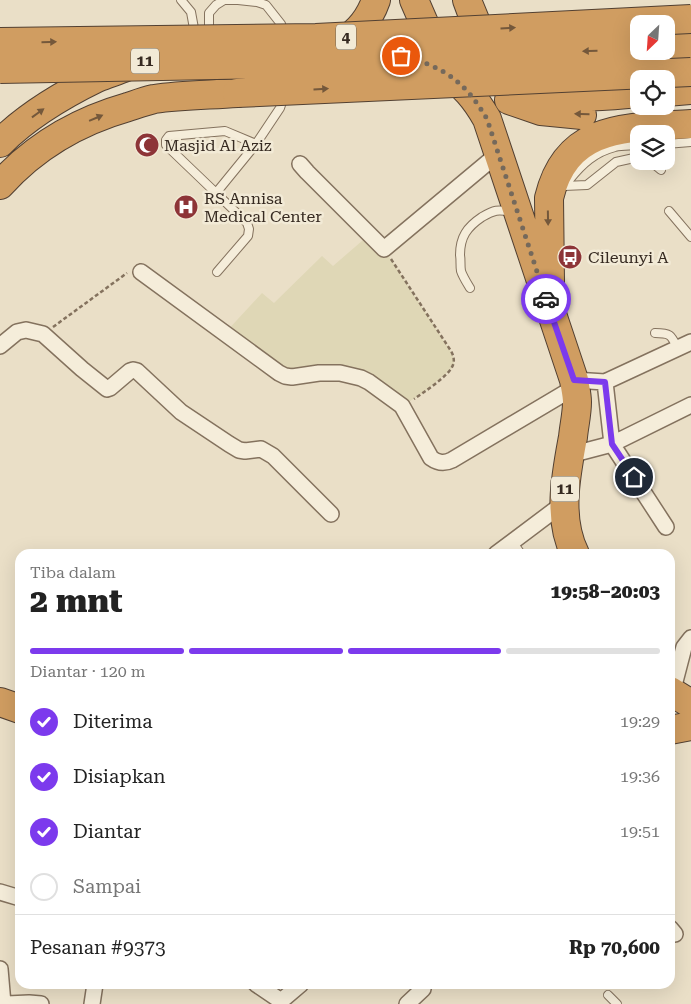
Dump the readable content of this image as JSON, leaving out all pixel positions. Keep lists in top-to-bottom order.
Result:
{
  "streets": {
    "highway": ["4", "11"]
  },
  "places": {
    "mosque": ["Masjid Al Aziz"],
    "hospital": ["RS Annisa Medical Center"],
    "bus stop": ["Cileunyi A"]
  },
  "north": "bottom left",
  "page": {
    "heading": ["2 mnt", "Tiba dalam", "19:58–20:03"],
    "panel": ["Pesanan #9373", "Rp 70,600"],
    "bar": "Diantar · 120 m",
    "list": [
      ["Diterima", "19:29"],
      ["Disiapkan", "19:36"],
      ["Diantar", "19:51"],
      "Sampai"
    ]
  }
}
